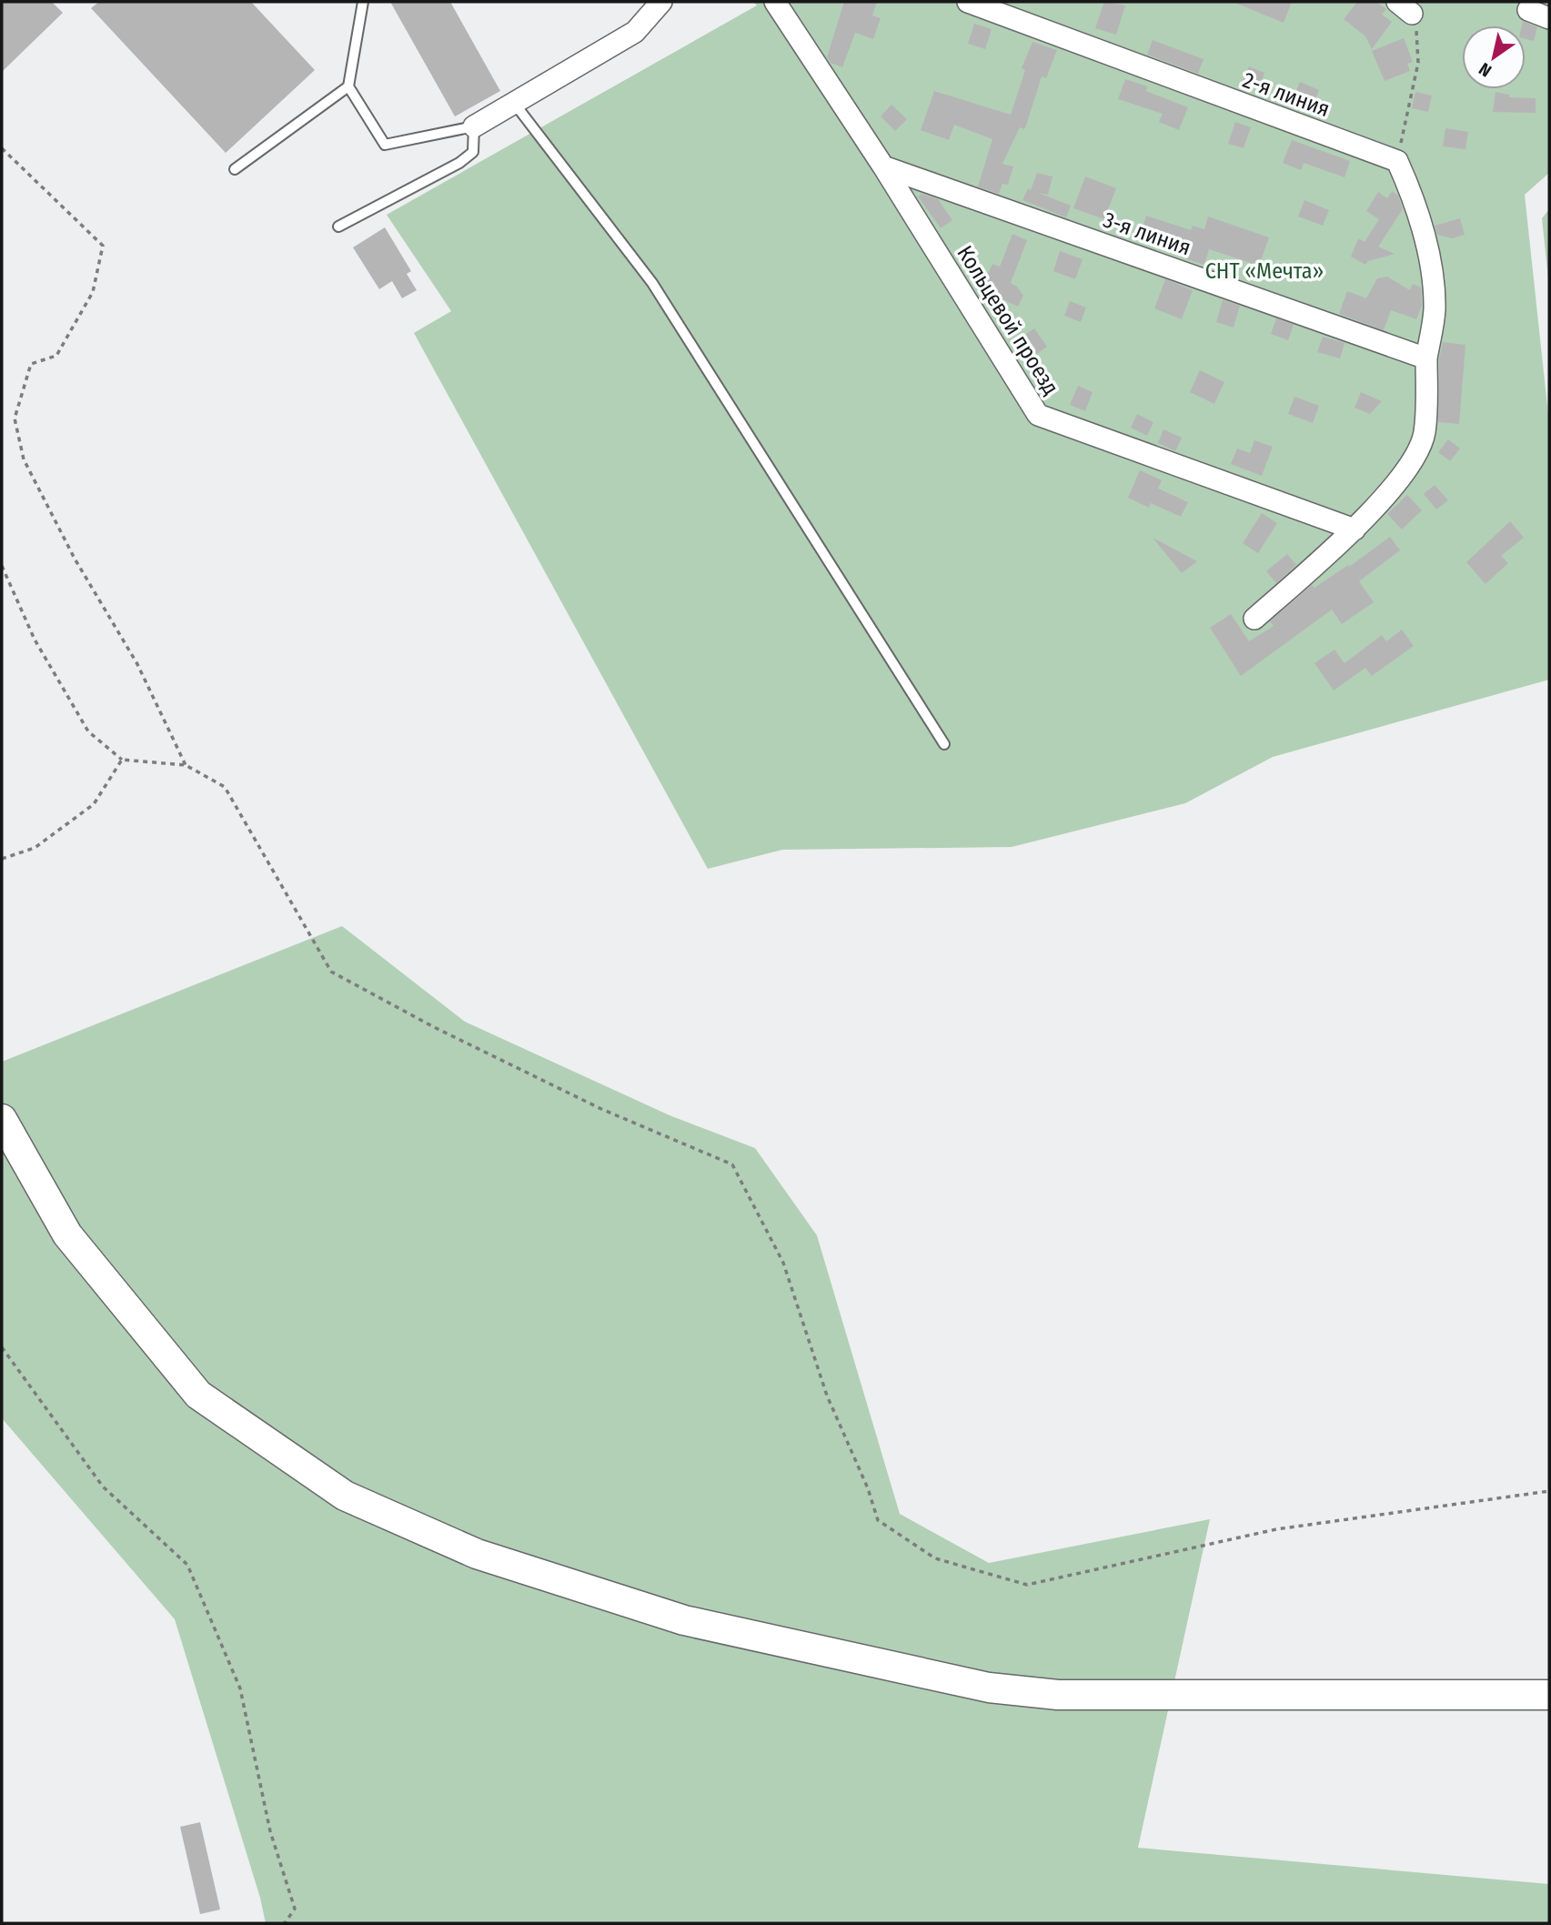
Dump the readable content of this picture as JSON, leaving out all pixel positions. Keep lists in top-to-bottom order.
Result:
{
  "streets": {
    "street": ["2-я линия", "3-я линия", "Кольцевой проезд"]
  },
  "crossings": [
    ["3-я линия", "Кольцевой проезд"]
  ],
  "parks": ["СНТ «Мечта»"],
  "north": "bottom left"
}
